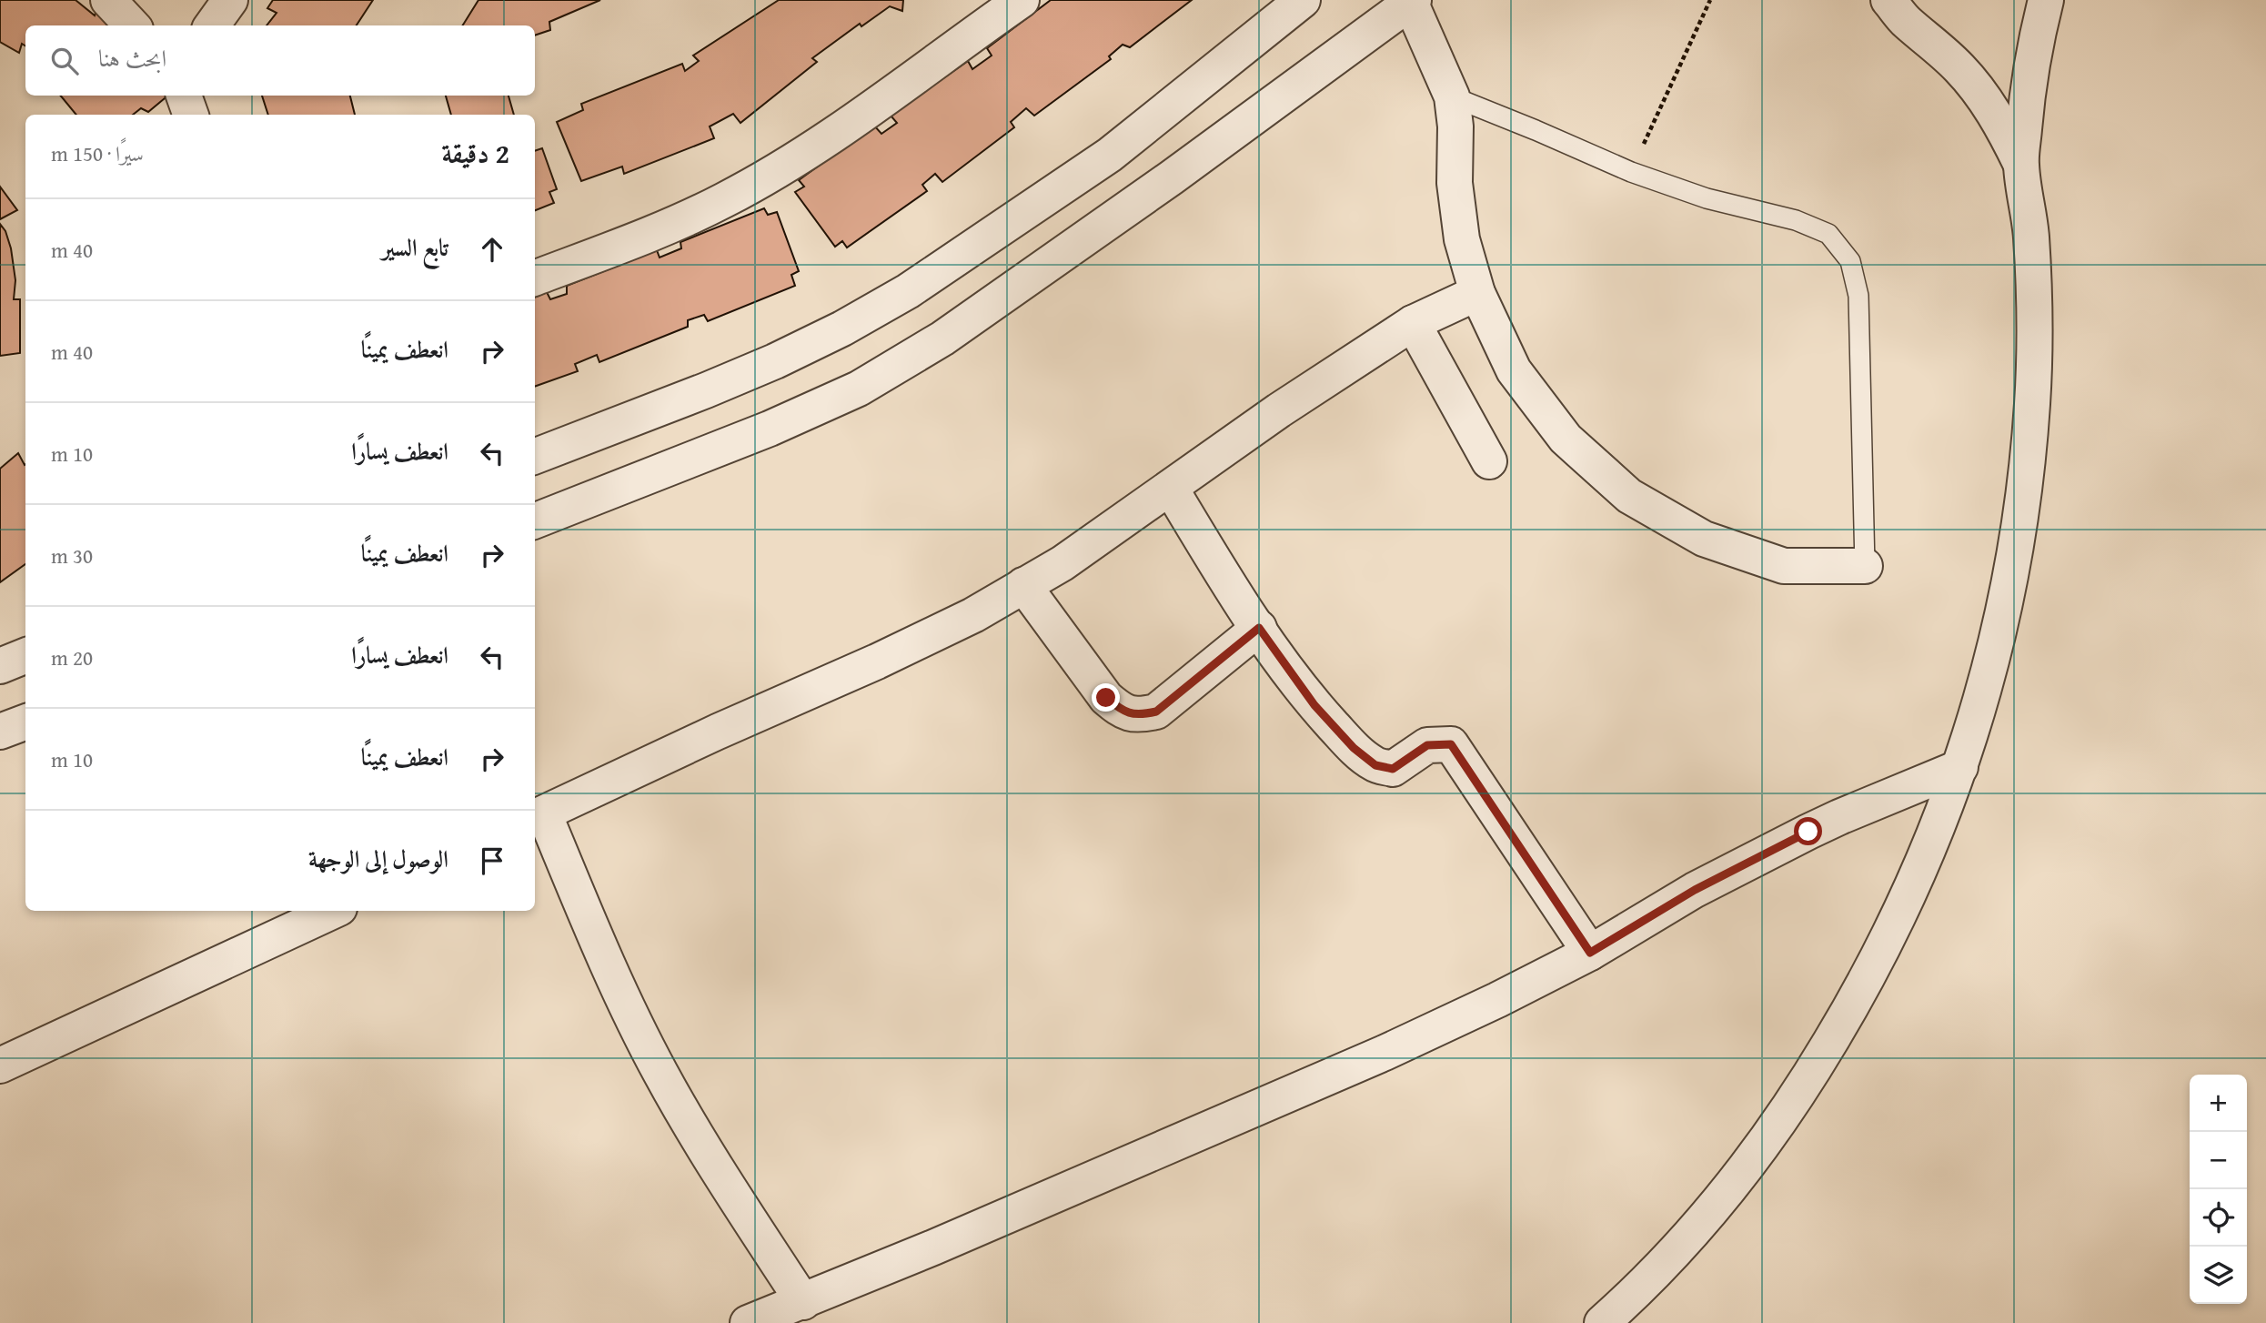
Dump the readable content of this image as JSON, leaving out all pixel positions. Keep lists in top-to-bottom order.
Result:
{
  "page": {
    "search": "ابحث هنا",
    "heading": ["2 دقيقة", "سيرًا · 150 m"],
    "list": [
      ["تابع السير", "40 m"],
      ["انعطف يمينًا", "40 m"],
      ["انعطف يسارًا", "10 m"],
      ["انعطف يمينًا", "30 m"],
      ["انعطف يسارًا", "20 m"],
      ["انعطف يمينًا", "10 m"],
      "الوصول إلى الوجهة"
    ],
    "map_buttons": ["+", "−"]
  }
}
